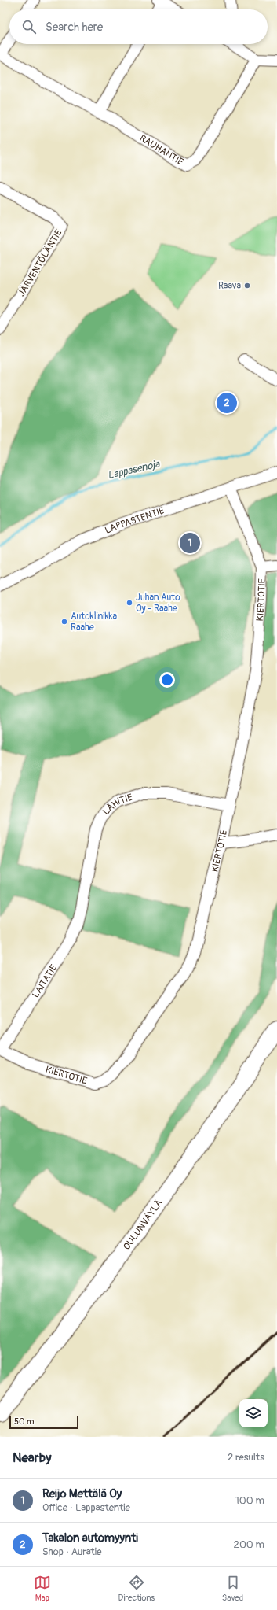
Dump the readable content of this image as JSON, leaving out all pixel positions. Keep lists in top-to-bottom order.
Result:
{
  "streets": {
    "main road": ["OULUNVÄYLÄ"],
    "street": [
      "RAUHANTIE",
      "JÄRVENTÖLÄNTIE",
      "LAPPASTENTIE",
      "KIERTOTIE",
      "LÄHITIE",
      "LAITATIE"
    ]
  },
  "crossings": [
    ["LAPPASTENTIE", "KIERTOTIE"],
    ["KIERTOTIE", "LÄHITIE"],
    ["KIERTOTIE", "LAITATIE"],
    ["LÄHITIE", "LAITATIE"]
  ],
  "water": ["Lappasenoja"],
  "places": ["Raava", "Juhan Auto Oy - Raahe", "Autoklinikka Raahe"],
  "scale_bar": "50 m",
  "page": {
    "search": "Search here",
    "pins": ["2", "1"],
    "scale": "50 m",
    "heading": ["Nearby", "2 results"],
    "list": [
      {
        "mark": "1",
        "name": "Reijo Mettälä Oy",
        "note": "Office · Lappastentie",
        "value": "100 m"
      },
      {
        "mark": "2",
        "name": "Takalon automyynti",
        "note": "Shop · Auratie",
        "value": "200 m"
      }
    ],
    "nav": ["Map", "Directions", "Saved"]
  }
}
